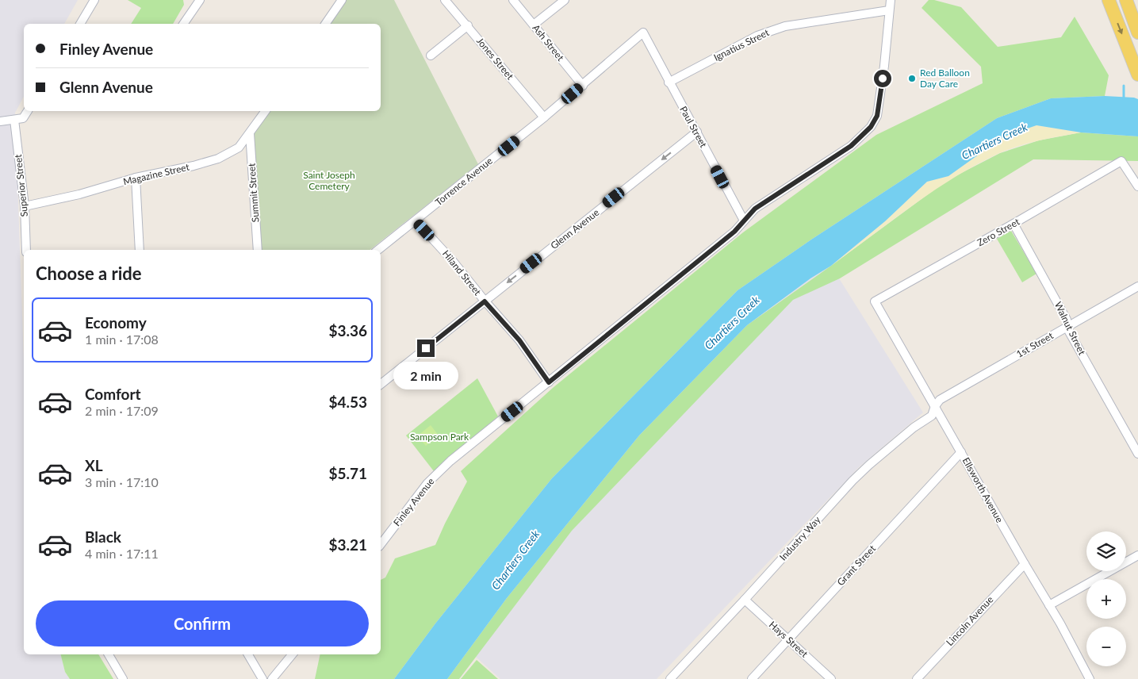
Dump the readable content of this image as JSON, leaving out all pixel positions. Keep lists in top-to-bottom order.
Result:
{
  "streets": {
    "street": [
      "Ash Street",
      "Ignatius Street",
      "Jones Street",
      "Paul Street",
      "Magazine Street",
      "Torrence Avenue",
      "Superior Street",
      "Summit Street",
      "Glenn Avenue",
      "Zero Street",
      "Hiland Street",
      "Walnut Street",
      "1st Street",
      "Ellsworth Avenue",
      "Finley Avenue",
      "Industry Way",
      "Grant Street",
      "Lincoln Avenue",
      "Hays Street"
    ]
  },
  "crossings": [
    ["Ash Street", "Torrence Avenue"],
    ["Ignatius Street", "Paul Street"],
    ["Ignatius Street", "Finley Avenue"],
    ["Jones Street", "Torrence Avenue"],
    ["Paul Street", "Torrence Avenue"],
    ["Paul Street", "Glenn Avenue"],
    ["Paul Street", "Finley Avenue"],
    ["Magazine Street", "Superior Street"],
    ["Magazine Street", "Summit Street"],
    ["Torrence Avenue", "Hiland Street"],
    ["Glenn Avenue", "Hiland Street"],
    ["Zero Street", "Walnut Street"],
    ["Zero Street", "Ellsworth Avenue"],
    ["Hiland Street", "Finley Avenue"],
    ["Walnut Street", "1st Street"],
    ["1st Street", "Ellsworth Avenue"],
    ["1st Street", "Industry Way"],
    ["Ellsworth Avenue", "Industry Way"],
    ["Ellsworth Avenue", "Grant Street"],
    ["Ellsworth Avenue", "Lincoln Avenue"],
    ["Industry Way", "Hays Street"],
    ["Grant Street", "Hays Street"]
  ],
  "one_way": ["Glenn Avenue"],
  "water": ["Chartiers Creek"],
  "parks": ["Saint Joseph Cemetery", "Sampson Park"],
  "places": ["Red Balloon Day Care"],
  "page": {
    "banner": ["Finley Avenue", "Glenn Avenue"],
    "heading": "Choose a ride",
    "list": [
      {
        "name": "Economy",
        "note": "1 min · 17:08",
        "value": "$3.36"
      },
      {
        "name": "Comfort",
        "note": "2 min · 17:09",
        "value": "$4.53"
      },
      {
        "name": "XL",
        "note": "3 min · 17:10",
        "value": "$5.71"
      },
      {
        "name": "Black",
        "note": "4 min · 17:11",
        "value": "$3.21"
      }
    ],
    "bubble": "2 min",
    "map_buttons": ["+", "−"],
    "buttons": "Confirm"
  }
}
